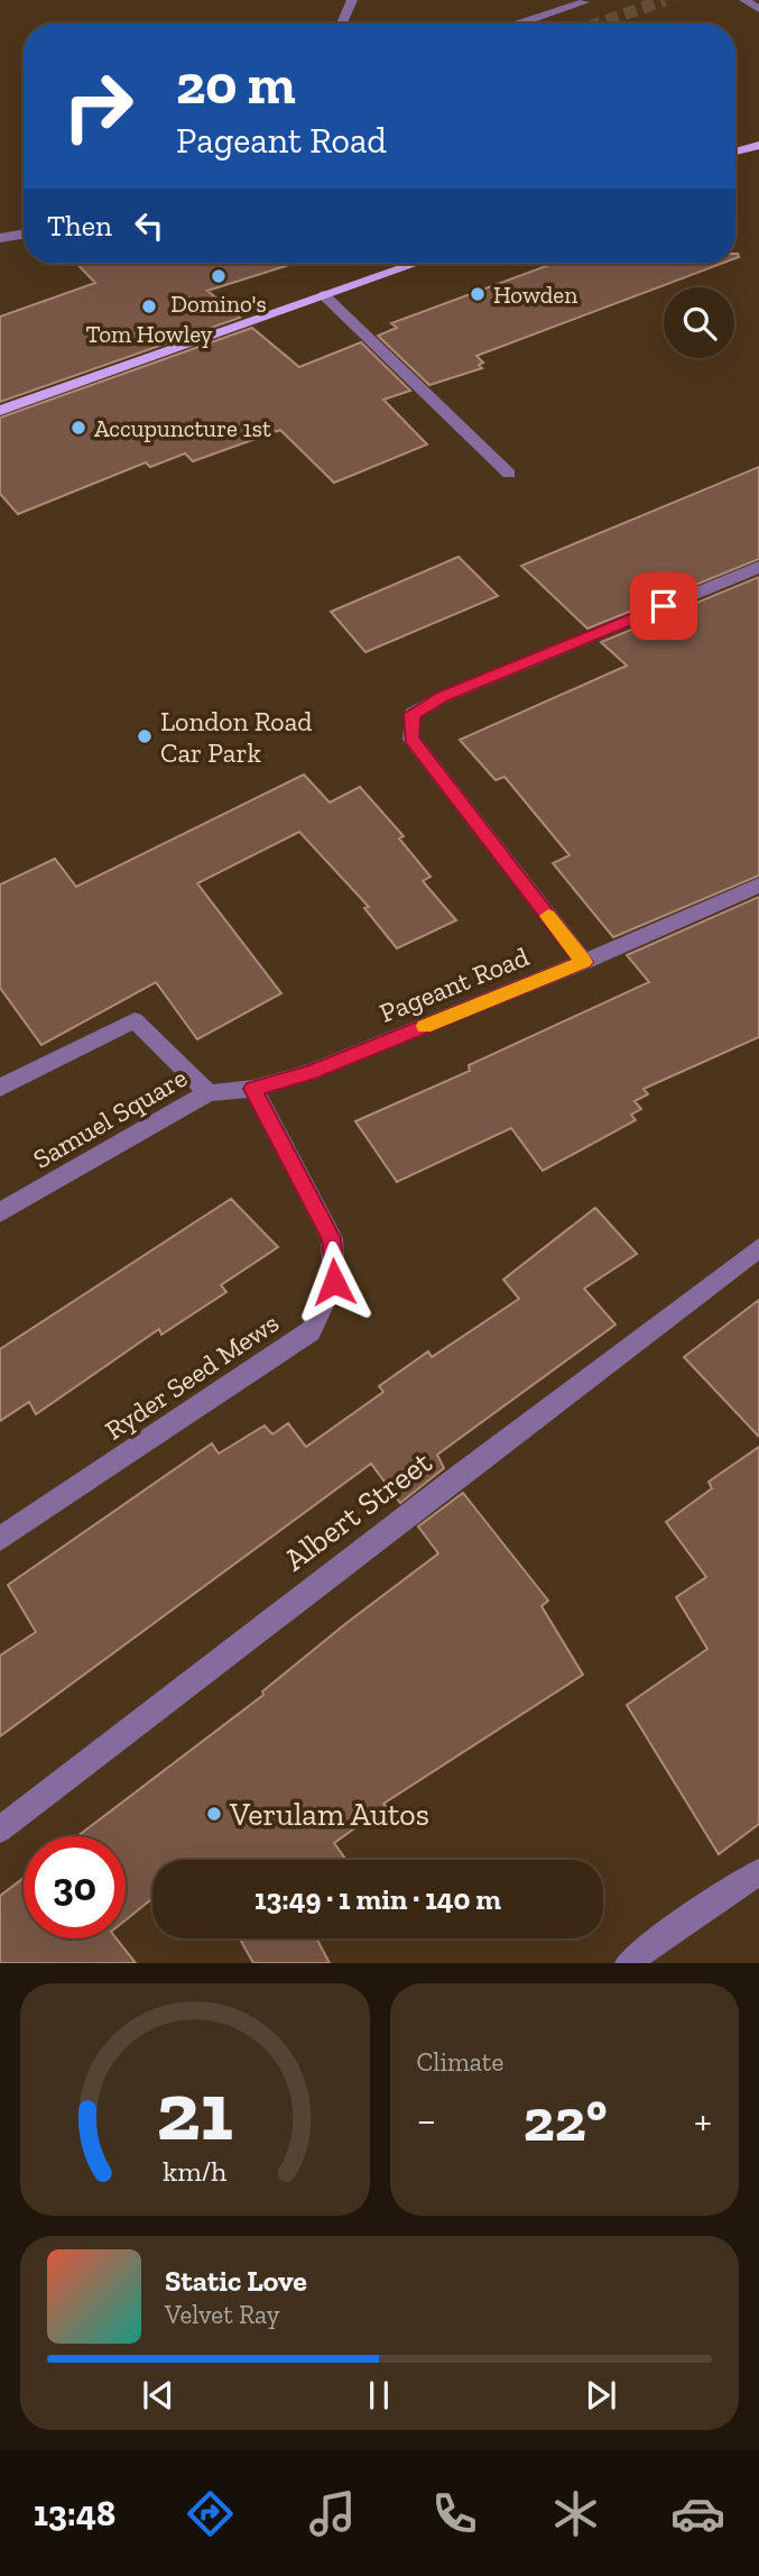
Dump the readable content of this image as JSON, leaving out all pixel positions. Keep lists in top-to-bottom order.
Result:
{
  "streets": {
    "street": [
      "Pageant Road",
      "Samuel Square",
      "Ryder Seed Mews",
      "Albert Street"
    ]
  },
  "crossings": [
    ["Pageant Road", "Samuel Square"],
    ["Pageant Road", "Ryder Seed Mews"],
    ["Samuel Square", "Ryder Seed Mews"]
  ],
  "places": [
    "Domino's",
    "Howden",
    "Tom Howley",
    "Accupuncture 1st",
    "London Road Car Park",
    "Verulam Autos"
  ],
  "page": {
    "turn": ["20 m", "Pageant Road"],
    "then": "Then",
    "limit": "30",
    "trip": "13:49 · 1 min · 140 m",
    "tile": "Climate",
    "heat": ["−", "22°", "+"],
    "song": ["Static Love", "Velvet Ray"],
    "tabs": "13:48",
    "gauge": ["21", "km/h"]
  }
}
